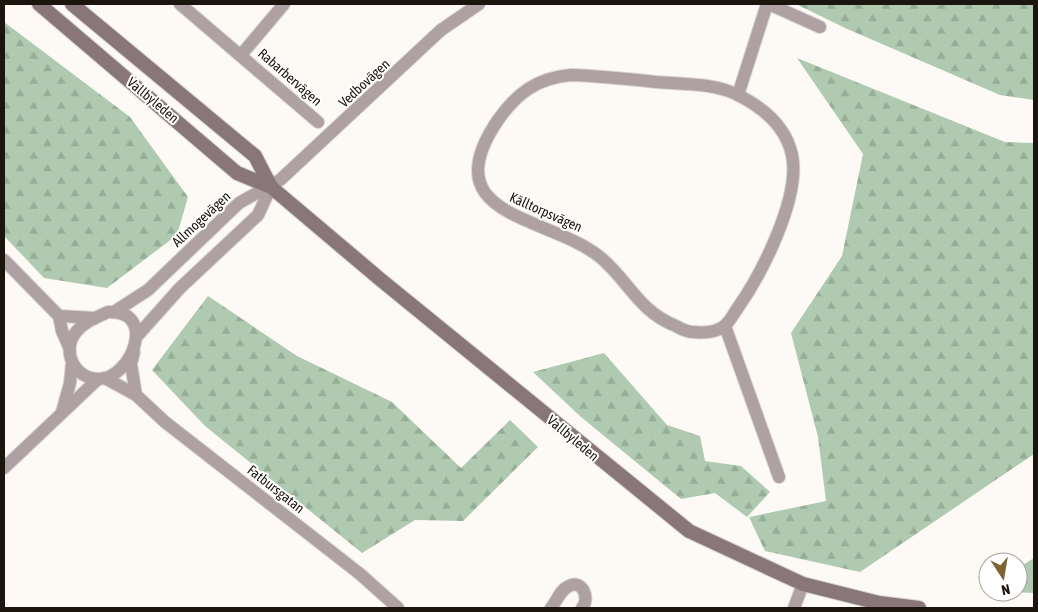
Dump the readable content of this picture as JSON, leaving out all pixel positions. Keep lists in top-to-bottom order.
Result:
{
  "streets": {
    "main road": ["Vallbyleden"],
    "street": [
      "Rabarbervägen",
      "Vedbovägen",
      "Källtorpsvägen",
      "Allmogevägen",
      "Fatbursgatan"
    ]
  },
  "crossings": [
    ["Vedbovägen", "Vallbyleden"],
    ["Vedbovägen", "Allmogevägen"],
    ["Vallbyleden", "Allmogevägen"],
    ["Allmogevägen", "Fatbursgatan"]
  ],
  "north": "bottom"
}
